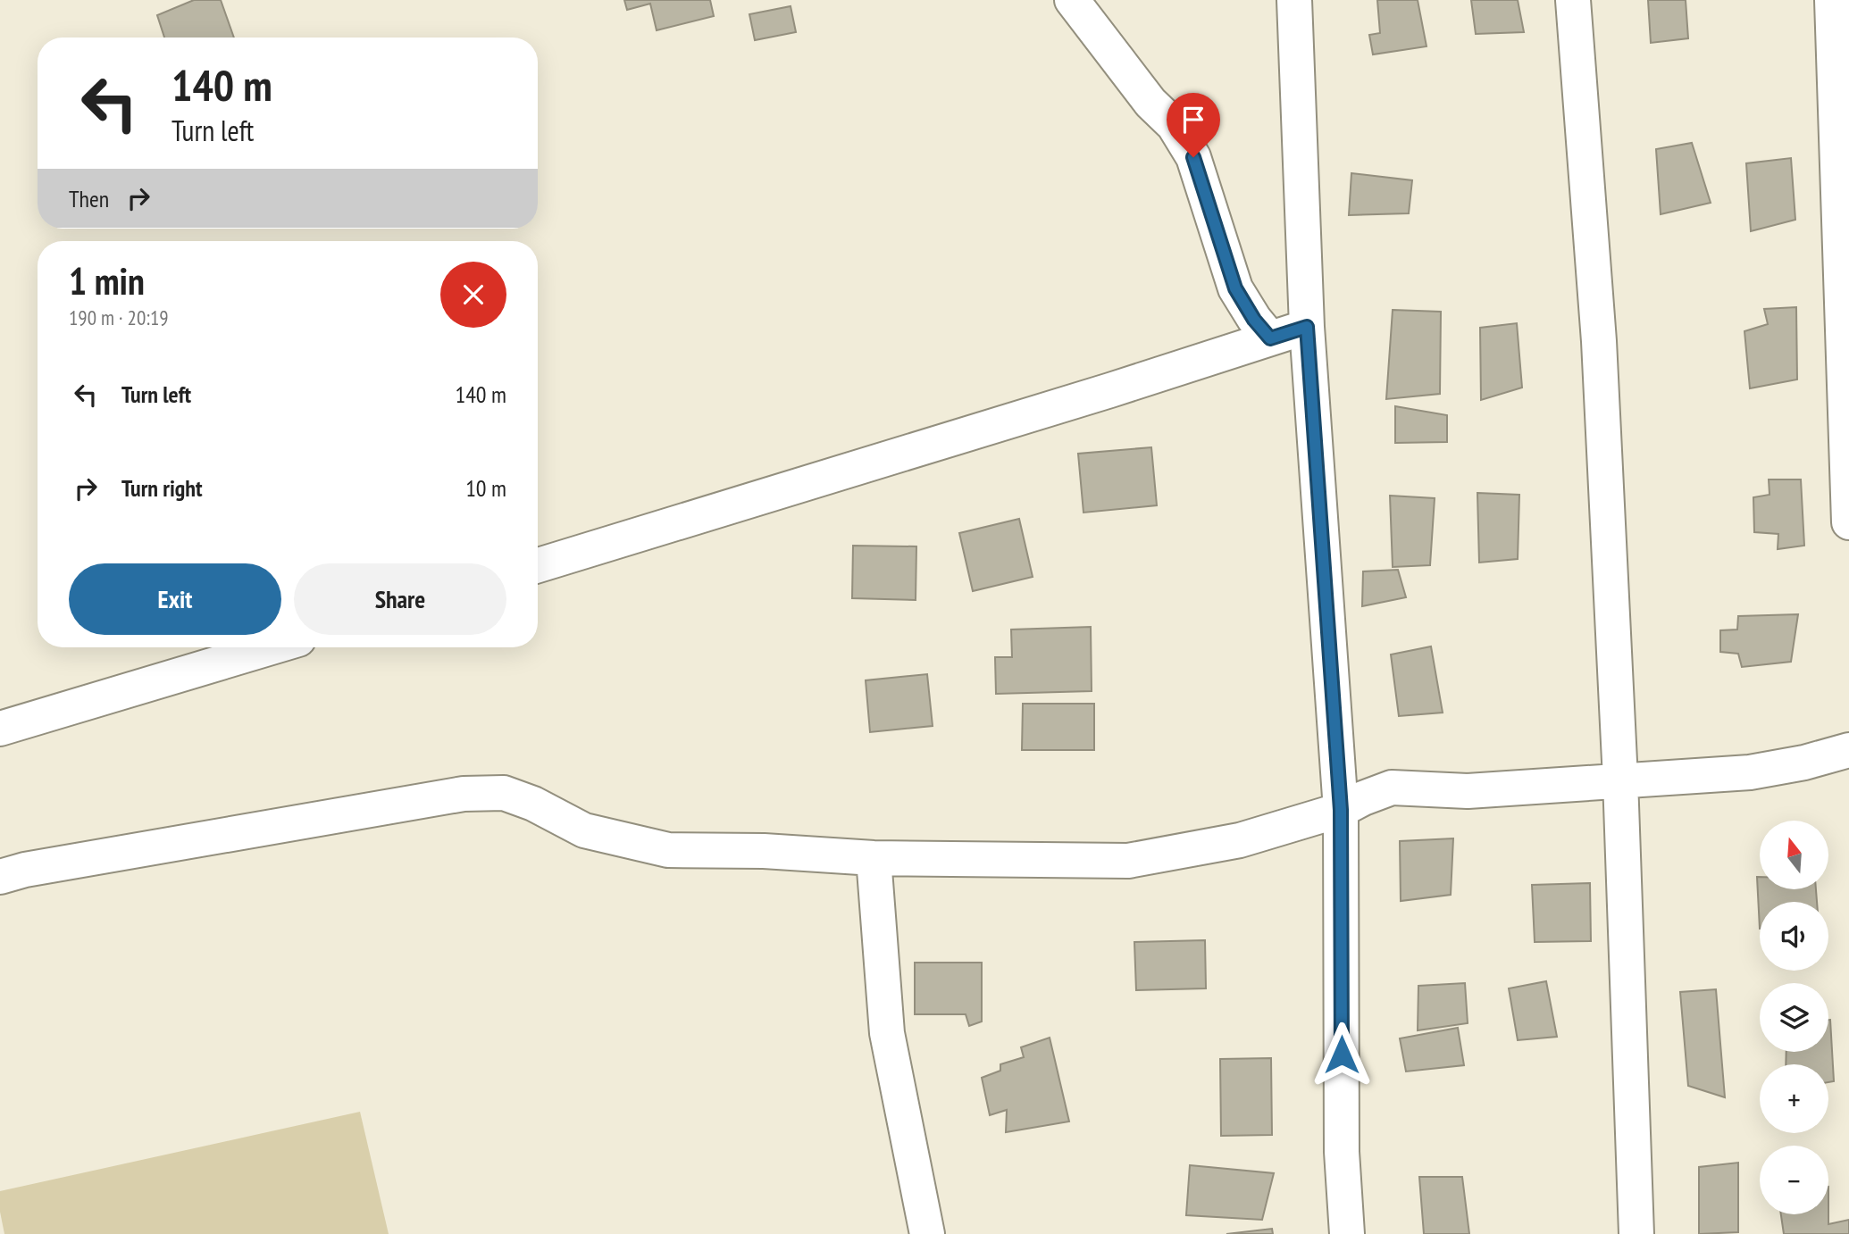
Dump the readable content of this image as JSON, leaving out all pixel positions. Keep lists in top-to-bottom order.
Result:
{
  "north": "top",
  "page": {
    "turn": ["140 m", "Turn left"],
    "then": "Then",
    "heading": ["1 min", "190 m · 20:19"],
    "list": [
      {
        "name": "Turn left",
        "value": "140 m"
      },
      {
        "name": "Turn right",
        "value": "10 m"
      }
    ],
    "buttons": ["Exit", "Share"],
    "map_buttons": ["+", "−"]
  }
}
